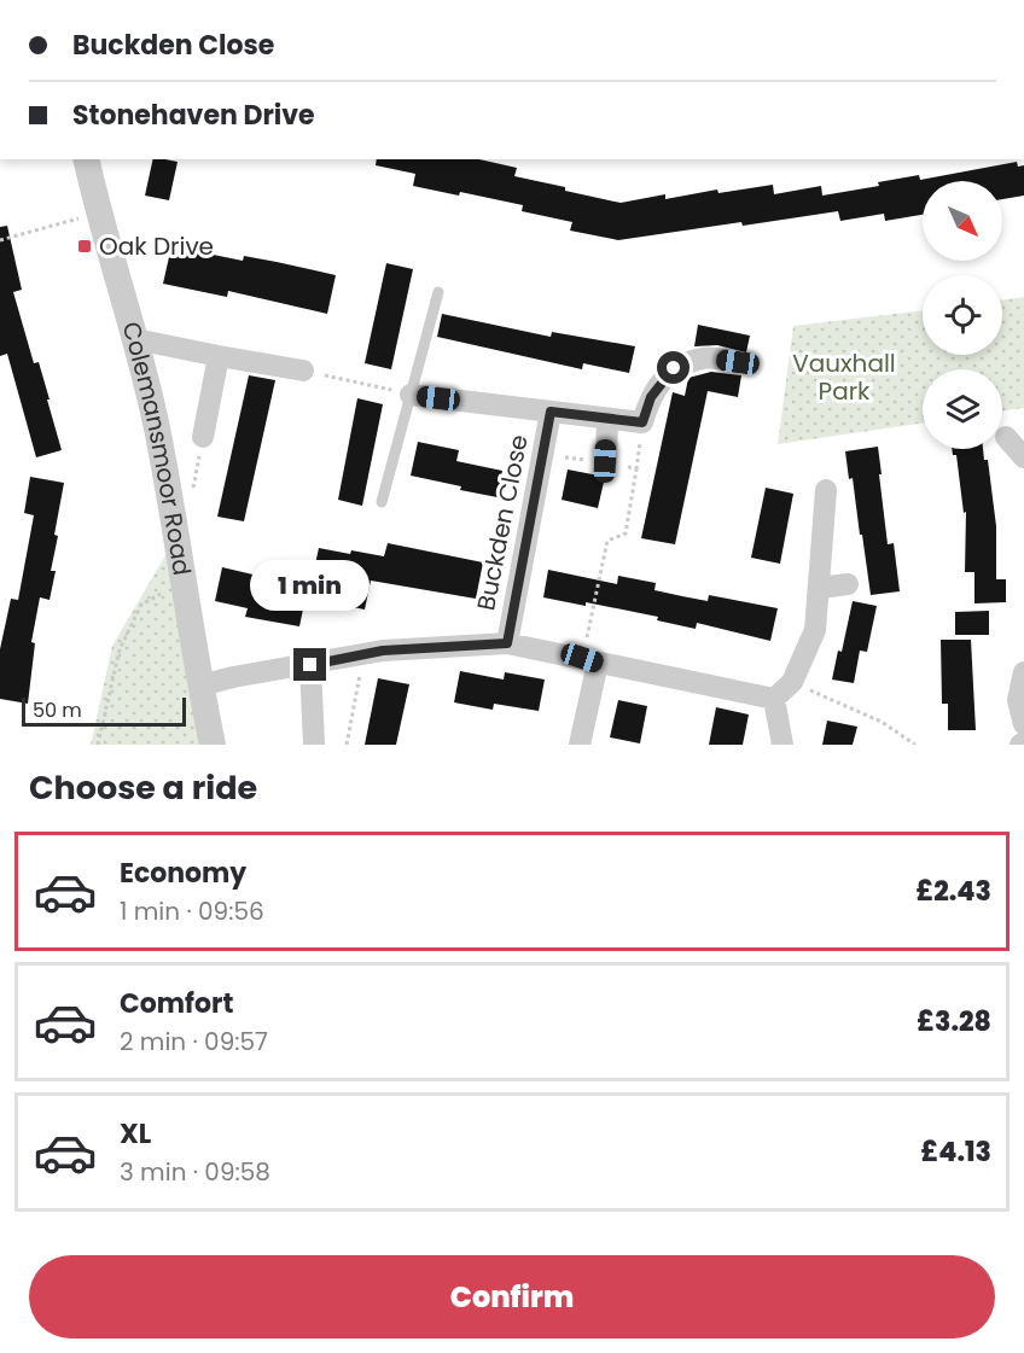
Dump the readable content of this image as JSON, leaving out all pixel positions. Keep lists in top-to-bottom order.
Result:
{
  "streets": {
    "street": ["Colemansmoor Road", "Buckden Close"]
  },
  "parks": ["Vauxhall Park"],
  "places": {
    "transit": ["Oak Drive"]
  },
  "scale_bar": "50 m",
  "north": "bottom right",
  "page": {
    "banner": ["Buckden Close", "Stonehaven Drive"],
    "bubble": "1 min",
    "scale": "50 m",
    "heading": "Choose a ride",
    "list": [
      {
        "name": "Economy",
        "note": "1 min · 09:56",
        "value": "£2.43"
      },
      {
        "name": "Comfort",
        "note": "2 min · 09:57",
        "value": "£3.28"
      },
      {
        "name": "XL",
        "note": "3 min · 09:58",
        "value": "£4.13"
      }
    ],
    "buttons": "Confirm"
  }
}
